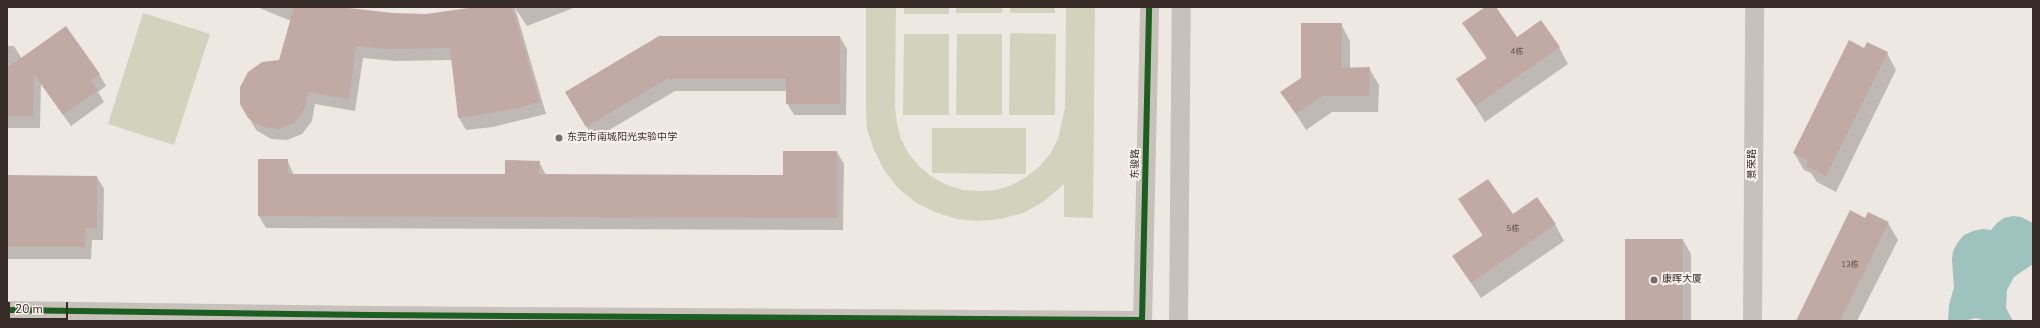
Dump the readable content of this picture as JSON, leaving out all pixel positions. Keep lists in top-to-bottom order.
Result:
{
  "streets": {
    "street": ["东骏路", "景荣路"]
  },
  "places": ["东莞市南城阳光实验中学", "康晖大厦"],
  "house_numbers": ["4栋", "5栋", "13栋"],
  "scale_bar": "20 m"
}
